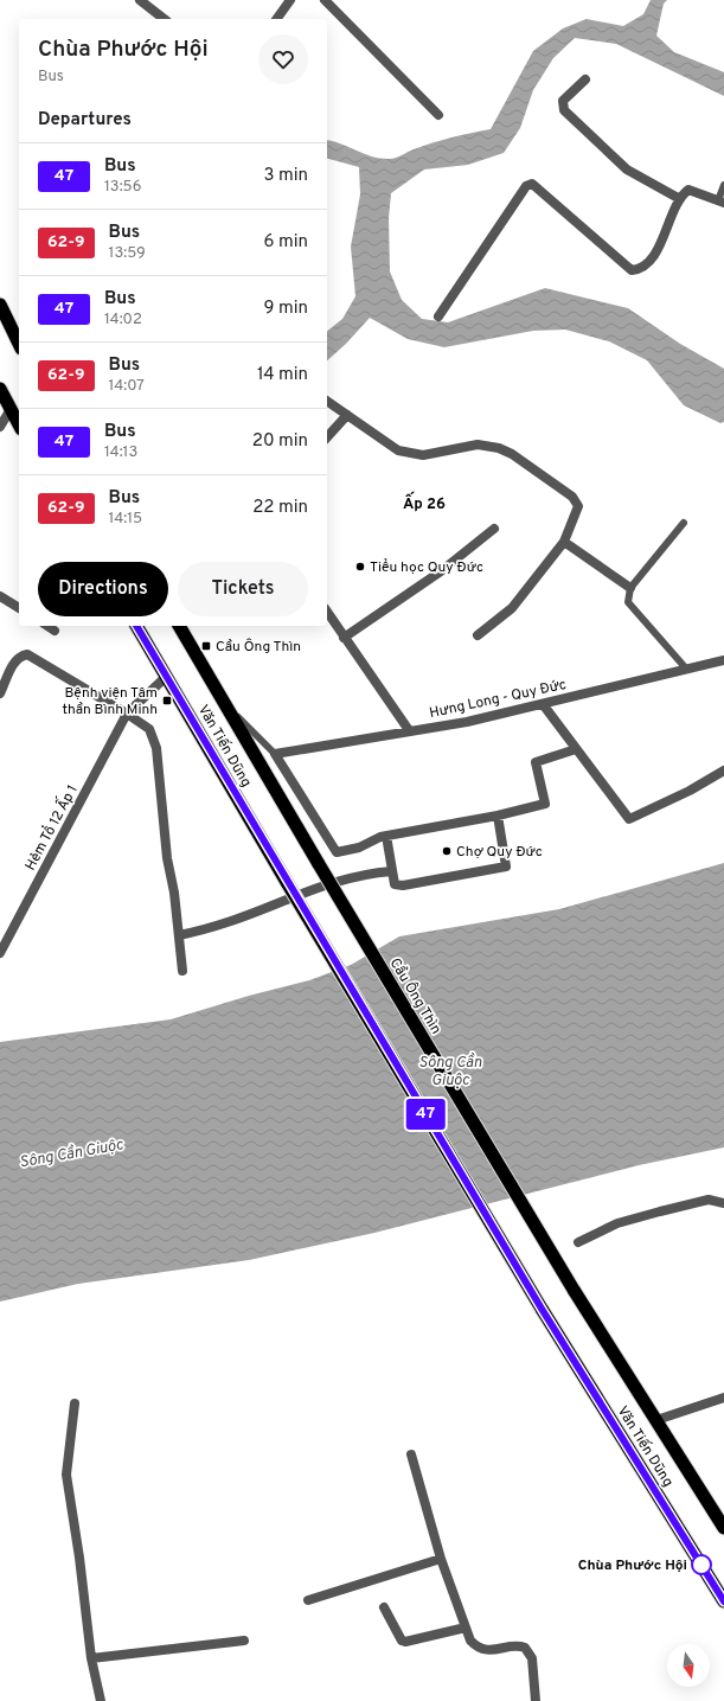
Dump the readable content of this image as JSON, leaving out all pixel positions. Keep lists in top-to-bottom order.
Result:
{
  "streets": {
    "highway": ["Văn Tiến Dũng", "Cầu Ông Thìn"],
    "street": ["Hưng Long - Quy Đức", "Hẻm Tổ 12 Ấp 1"]
  },
  "crossings": [
    ["Văn Tiến Dũng", "Hẻm Tổ 12 Ấp 1"],
    ["Văn Tiến Dũng", "Cầu Ông Thìn"]
  ],
  "districts": ["Ấp 26"],
  "water": ["Sông Cần Giuộc"],
  "places": {
    "other": ["Tiểu học Quy Đức", "Chợ Quy Đức", "Chùa Phước Hội"],
    "transit": ["Cầu Ông Thìn", "Bệnh viện Tâm thần Bình Minh"]
  },
  "lines": ["bus line 47"],
  "north": "bottom",
  "page": {
    "on_map": "47",
    "heading": [
      ["Chùa Phước Hội", "Bus"],
      "Departures"
    ],
    "list": [
      {
        "mark": "47",
        "name": "Bus",
        "note": "13:56",
        "value": "3 min"
      },
      {
        "mark": "62-9",
        "name": "Bus",
        "note": "13:59",
        "value": "6 min"
      },
      {
        "mark": "47",
        "name": "Bus",
        "note": "14:02",
        "value": "9 min"
      },
      {
        "mark": "62-9",
        "name": "Bus",
        "note": "14:07",
        "value": "14 min"
      },
      {
        "mark": "47",
        "name": "Bus",
        "note": "14:13",
        "value": "20 min"
      },
      {
        "mark": "62-9",
        "name": "Bus",
        "note": "14:15",
        "value": "22 min"
      }
    ],
    "buttons": ["Directions", "Tickets"]
  }
}
